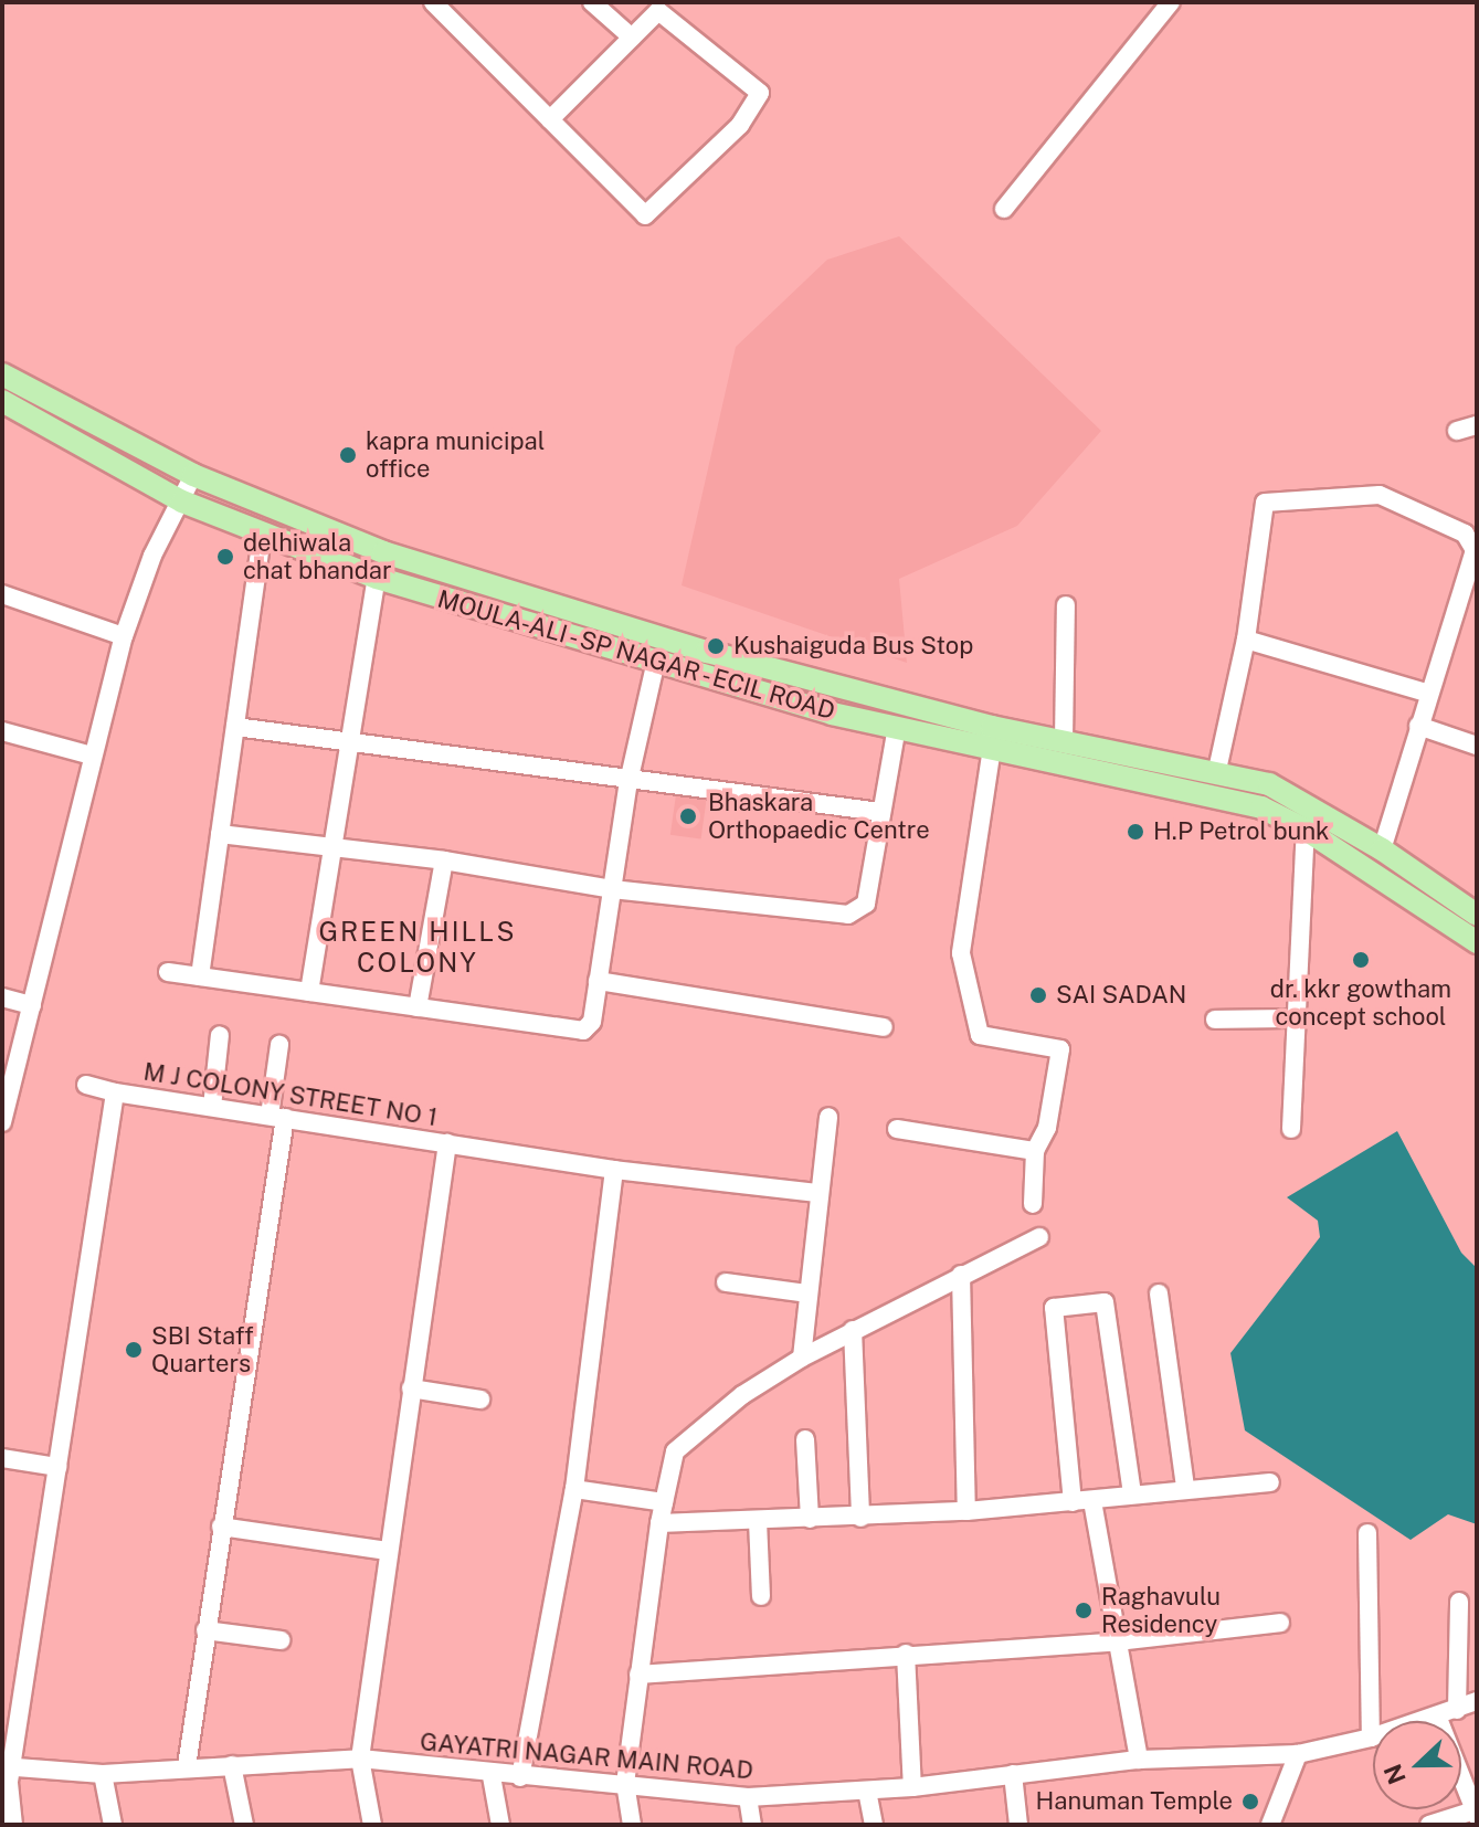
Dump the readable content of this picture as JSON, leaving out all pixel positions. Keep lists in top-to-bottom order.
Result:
{
  "streets": {
    "main road": ["MOULA-ALI - SP NAGAR - ECIL ROAD"],
    "street": ["M J COLONY STREET NO 1", "GAYATRI NAGAR MAIN ROAD"]
  },
  "crossings": [
    ["M J COLONY STREET NO 1", "GAYATRI NAGAR MAIN ROAD"]
  ],
  "districts": ["GREEN HILLS COLONY"],
  "places": [
    "kapra municipal office",
    "delhiwala chat bhandar",
    "Kushaiguda Bus Stop",
    "Bhaskara Orthopaedic Centre",
    "H.P Petrol bunk",
    "dr. kkr gowtham concept school",
    "SAI SADAN",
    "SBI Staff Quarters",
    "Raghavulu Residency",
    "Hanuman Temple"
  ],
  "north": "left"
}
